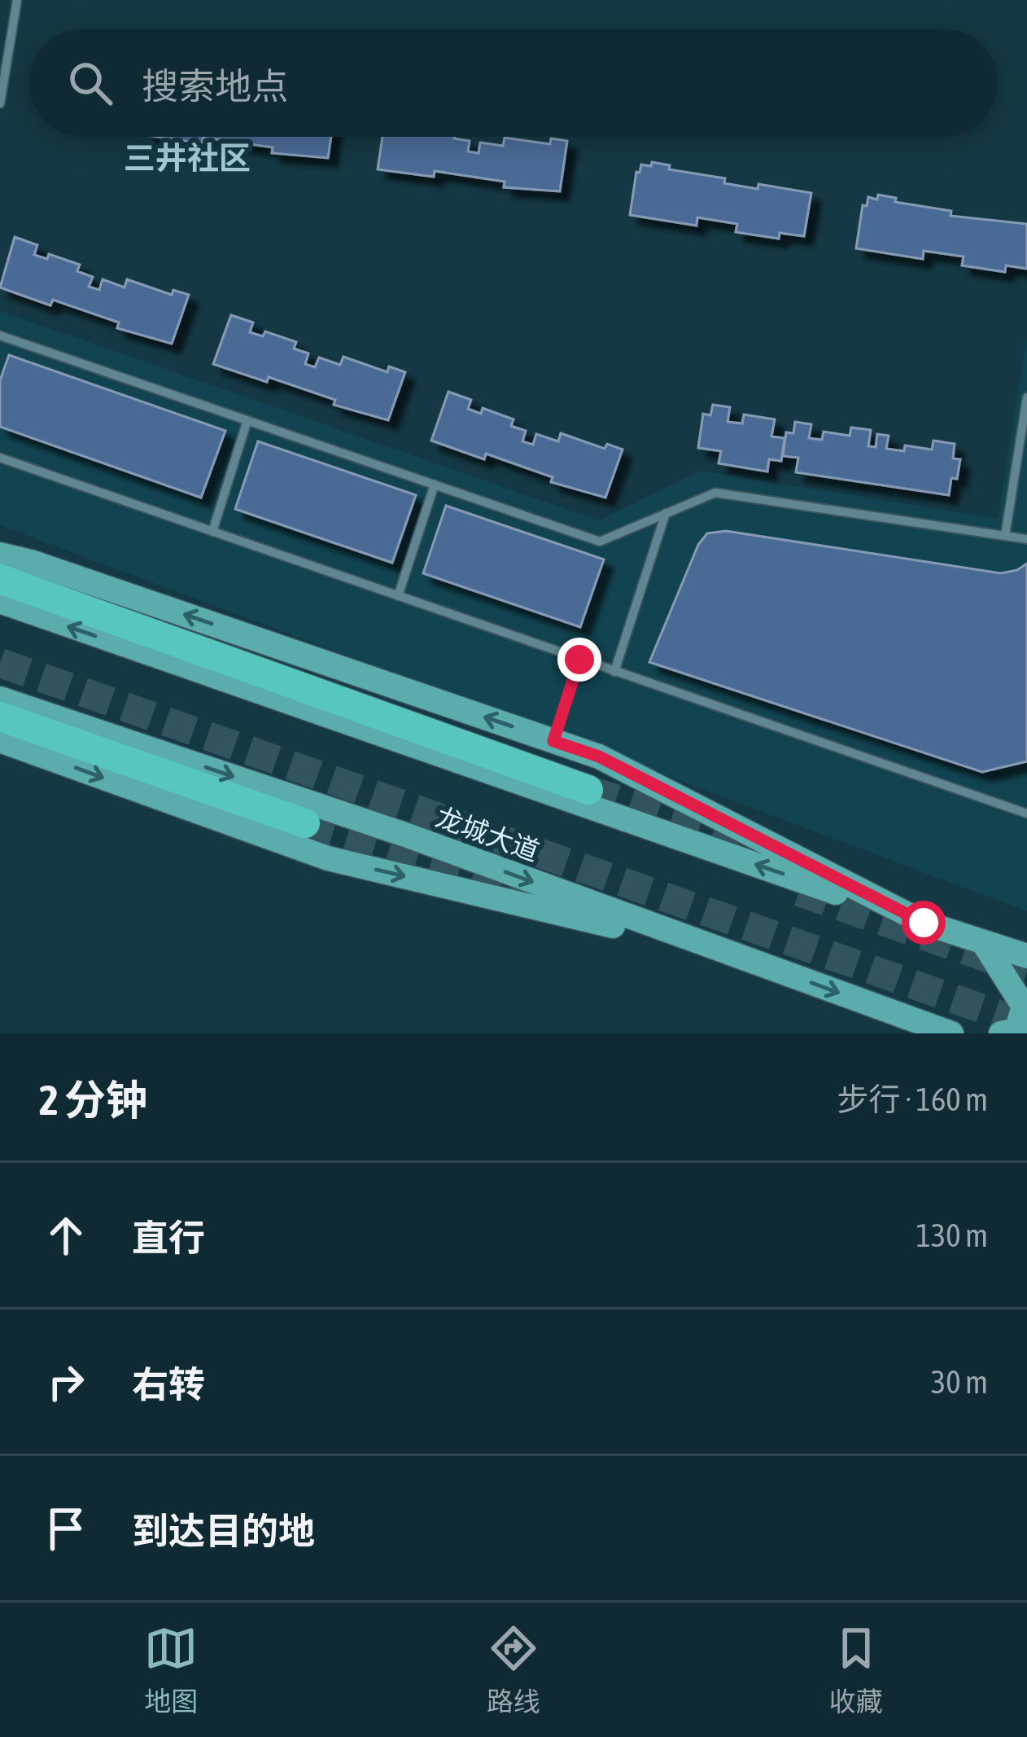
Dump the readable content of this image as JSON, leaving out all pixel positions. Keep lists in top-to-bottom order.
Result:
{
  "streets": {
    "main road": ["龙城大道"]
  },
  "districts": ["三井社区"],
  "page": {
    "search": "搜索地点",
    "heading": ["2 分钟", "步行 · 160 m"],
    "list": [
      ["直行", "130 m"],
      ["右转", "30 m"],
      "到达目的地"
    ],
    "nav": ["地图", "路线", "收藏"]
  }
}
